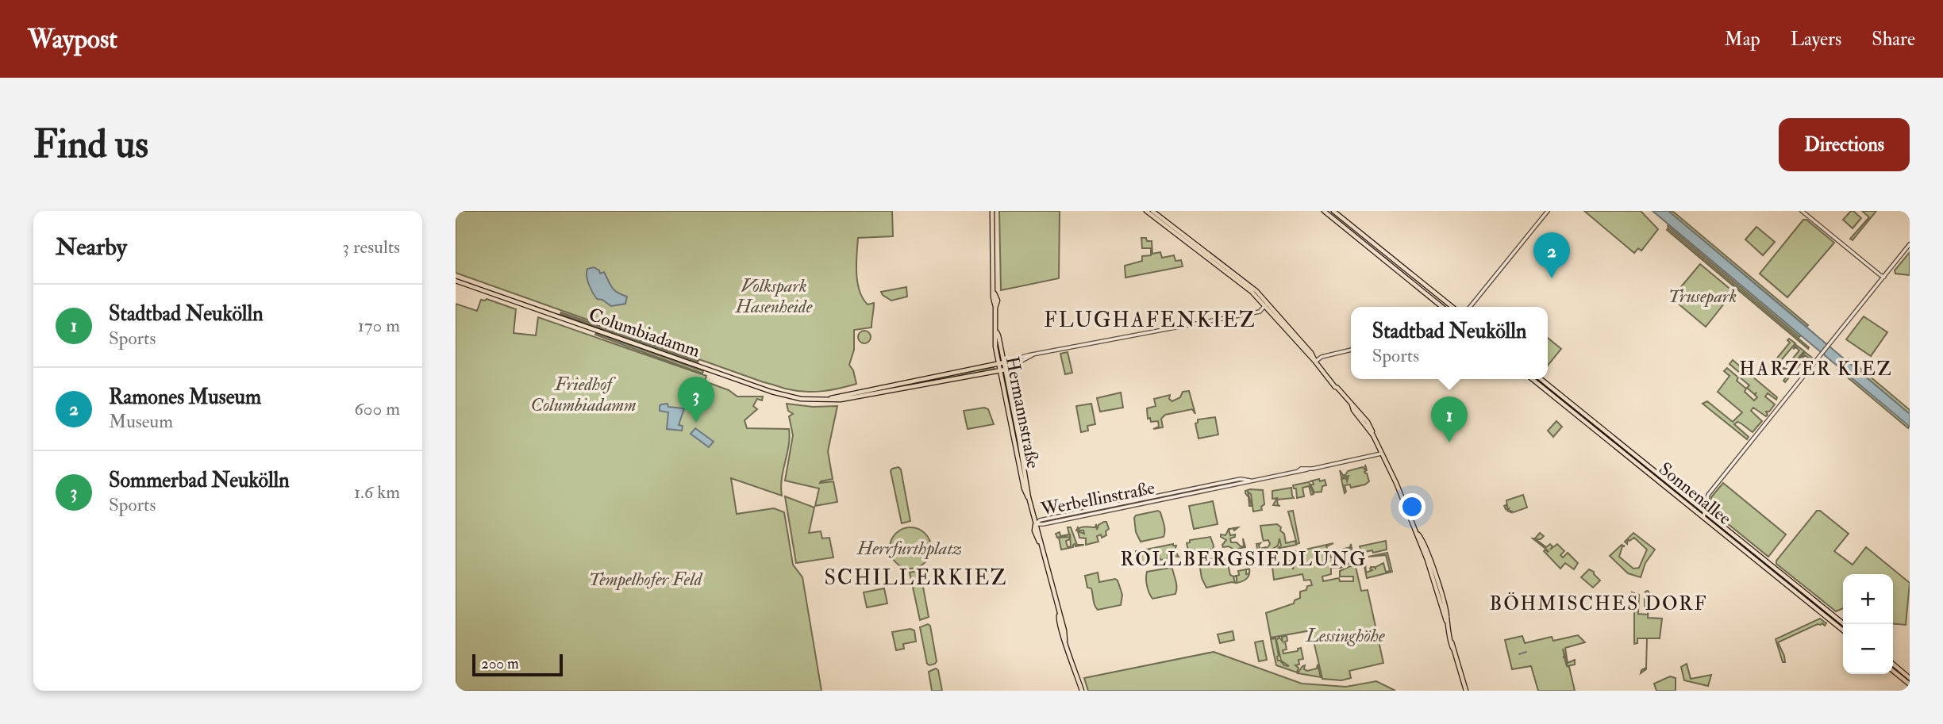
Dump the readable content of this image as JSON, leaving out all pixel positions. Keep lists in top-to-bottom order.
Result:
{
  "streets": {
    "main road": ["Columbiadamm", "Hermannstraße", "Sonnenallee"],
    "street": ["Werbellinstraße"]
  },
  "crossings": [
    ["Columbiadamm", "Hermannstraße"],
    ["Hermannstraße", "Werbellinstraße"]
  ],
  "districts": [
    "FLUGHAFENKIEZ",
    "HARZER KIEZ",
    "ROLLBERGSIEDLUNG",
    "SCHILLERKIEZ",
    "BÖHMISCHES DORF"
  ],
  "parks": [
    "Volkspark Hasenheide",
    "Trusepark",
    "Friedhof Columbiadamm",
    "Herrfurthplatz",
    "Tempelhofer Feld",
    "Lessinghöhe"
  ],
  "scale_bar": "200 m",
  "page": {
    "header": "Waypost",
    "nav": ["Map", "Layers", "Share"],
    "buttons": "Directions",
    "title": "Find us",
    "heading": ["Nearby", "3 results"],
    "pins": ["2", "3", "1"],
    "list": [
      {
        "mark": "1",
        "name": "Stadtbad Neukölln",
        "note": "Sports",
        "value": "170 m"
      },
      {
        "mark": "2",
        "name": "Ramones Museum",
        "note": "Museum",
        "value": "600 m"
      },
      {
        "mark": "3",
        "name": "Sommerbad Neukölln",
        "note": "Sports",
        "value": "1.6 km"
      }
    ],
    "popup": ["Stadtbad Neukölln", "Sports"],
    "map_buttons": ["+", "−"],
    "scale": "200 m"
  }
}
